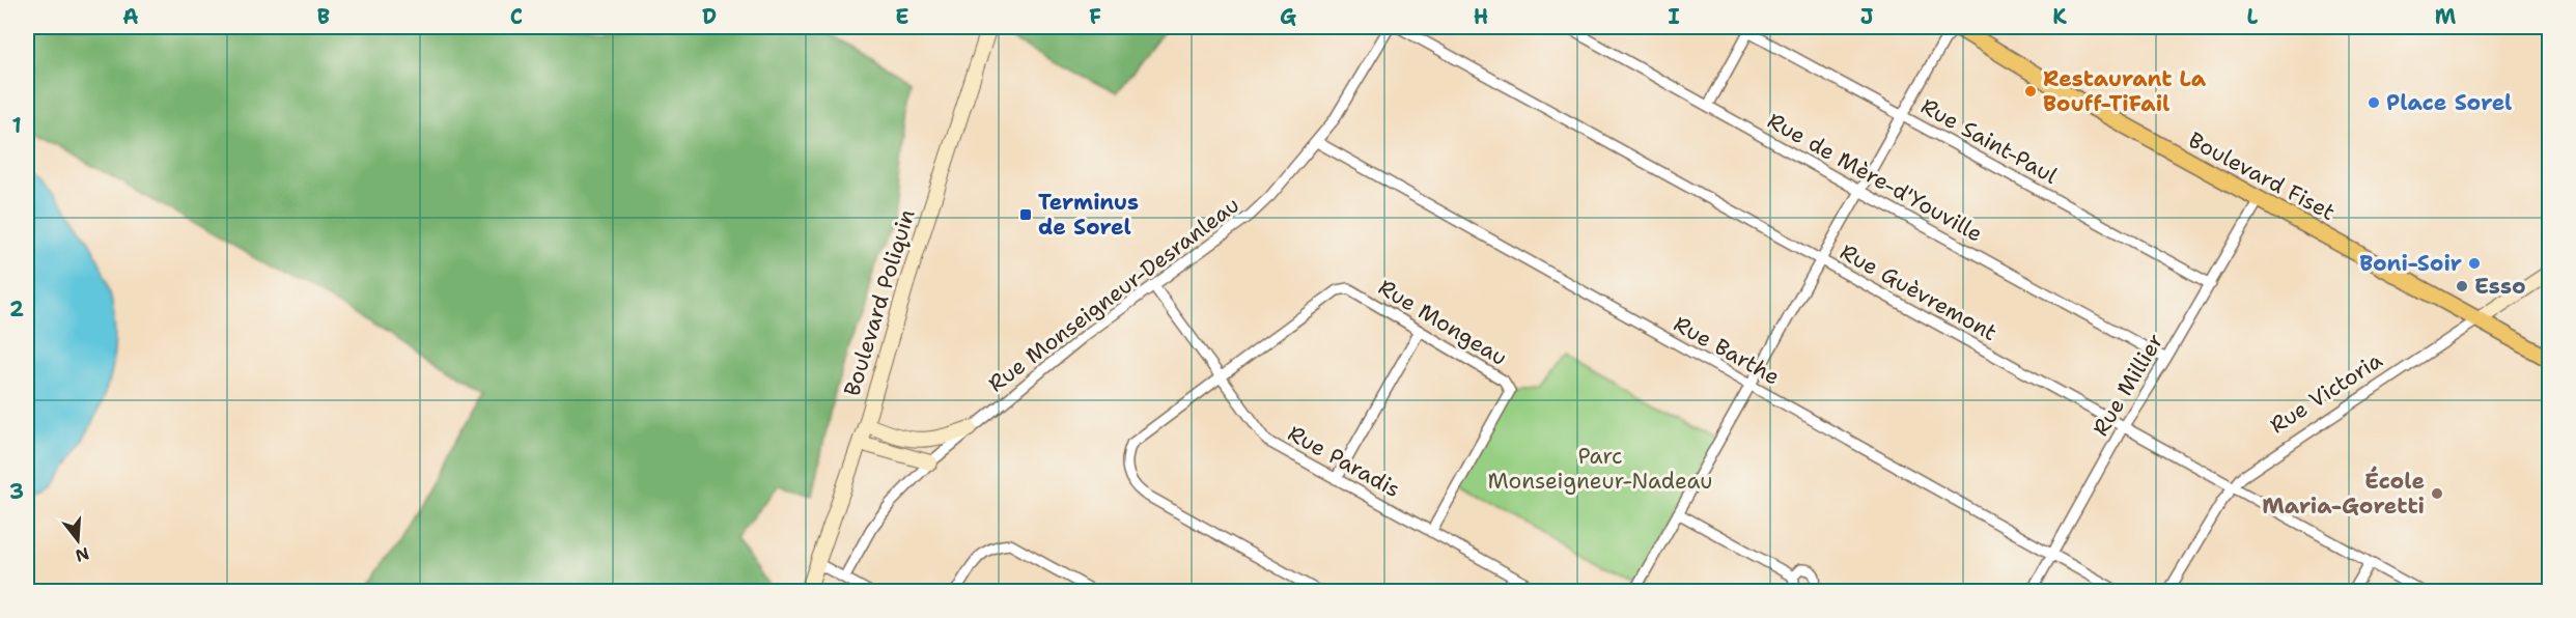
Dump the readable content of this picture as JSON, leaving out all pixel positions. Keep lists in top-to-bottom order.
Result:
{
  "streets": {
    "main road": ["Boulevard Fiset"],
    "street": [
      "Rue Saint-Paul",
      "Rue de Mère-d'Youville",
      "Rue Guèvremont",
      "Rue Monseigneur-Desranleau",
      "Boulevard Poliquin",
      "Rue Mongeau",
      "Rue Barthe",
      "Rue Millier",
      "Rue Victoria",
      "Rue Paradis"
    ]
  },
  "crossings": [
    ["Rue Saint-Paul", "Rue de Mère-d'Youville"],
    ["Rue Saint-Paul", "Rue Millier"],
    ["Boulevard Fiset", "Rue Millier"],
    ["Boulevard Fiset", "Rue Victoria"],
    ["Rue de Mère-d'Youville", "Rue Millier"],
    ["Rue Guèvremont", "Rue Millier"],
    ["Rue Guèvremont", "Rue Victoria"],
    ["Rue Monseigneur-Desranleau", "Rue Barthe"],
    ["Rue Monseigneur-Desranleau", "Rue Paradis"],
    ["Rue Mongeau", "Rue Paradis"],
    ["Rue Barthe", "Rue Millier"]
  ],
  "parks": ["Parc Monseigneur-Nadeau"],
  "places": {
    "other": [
      "Restaurant La Bouff-TiFail",
      "Place Sorel",
      "Boni-Soir",
      "Esso",
      "École Maria-Goretti"
    ],
    "transit": ["Terminus de Sorel"]
  },
  "north": "bottom",
  "grid": {
    "columns": [
      "A",
      "B",
      "C",
      "D",
      "E",
      "F",
      "G",
      "H",
      "I",
      "J",
      "K",
      "L",
      "M"
    ],
    "rows": ["1", "2", "3"]
  }
}
